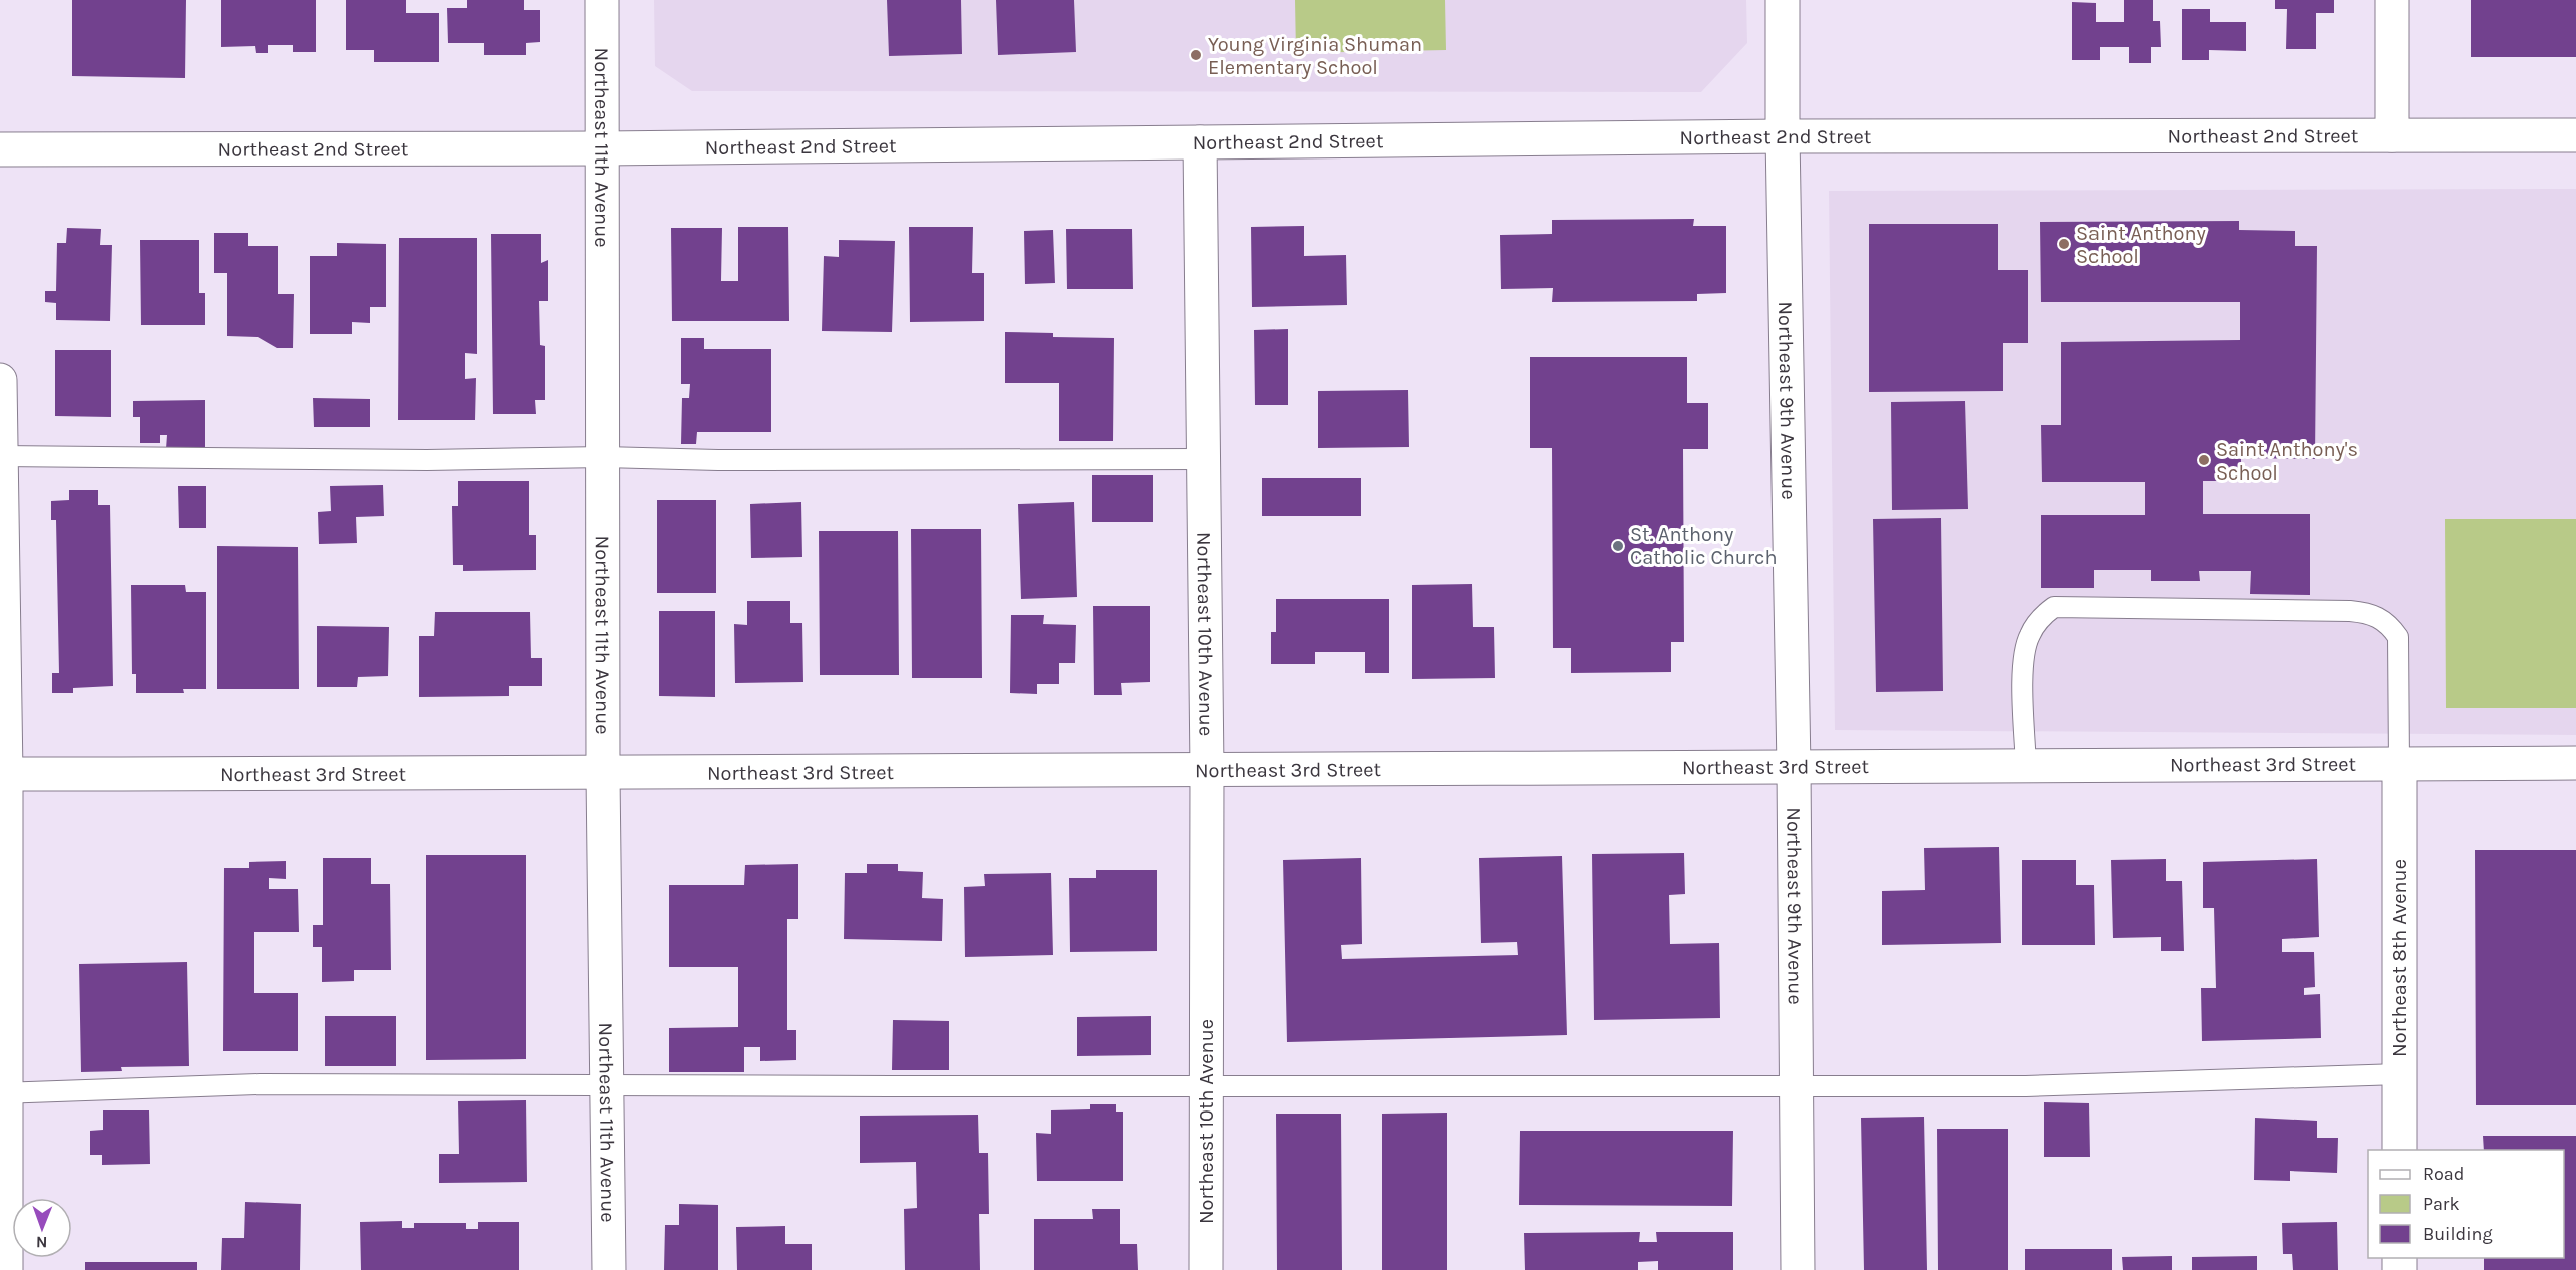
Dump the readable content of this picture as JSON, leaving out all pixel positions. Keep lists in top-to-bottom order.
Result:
{
  "streets": {
    "street": [
      "Northeast 2nd Street",
      "Northeast 11th Avenue",
      "Northeast 9th Avenue",
      "Northeast 10th Avenue",
      "Northeast 3rd Street",
      "Northeast 8th Avenue"
    ]
  },
  "crossings": [
    ["Northeast 2nd Street", "Northeast 11th Avenue"],
    ["Northeast 2nd Street", "Northeast 9th Avenue"],
    ["Northeast 2nd Street", "Northeast 10th Avenue"],
    ["Northeast 11th Avenue", "Northeast 3rd Street"],
    ["Northeast 9th Avenue", "Northeast 3rd Street"],
    ["Northeast 10th Avenue", "Northeast 3rd Street"],
    ["Northeast 3rd Street", "Northeast 8th Avenue"]
  ],
  "places": [
    "Young Virginia Shuman Elementary School",
    "Saint Anthony School",
    "Saint Anthony's School",
    "St. Anthony Catholic Church"
  ],
  "legend": ["Road", "Park", "Building"],
  "north": "bottom"
}
